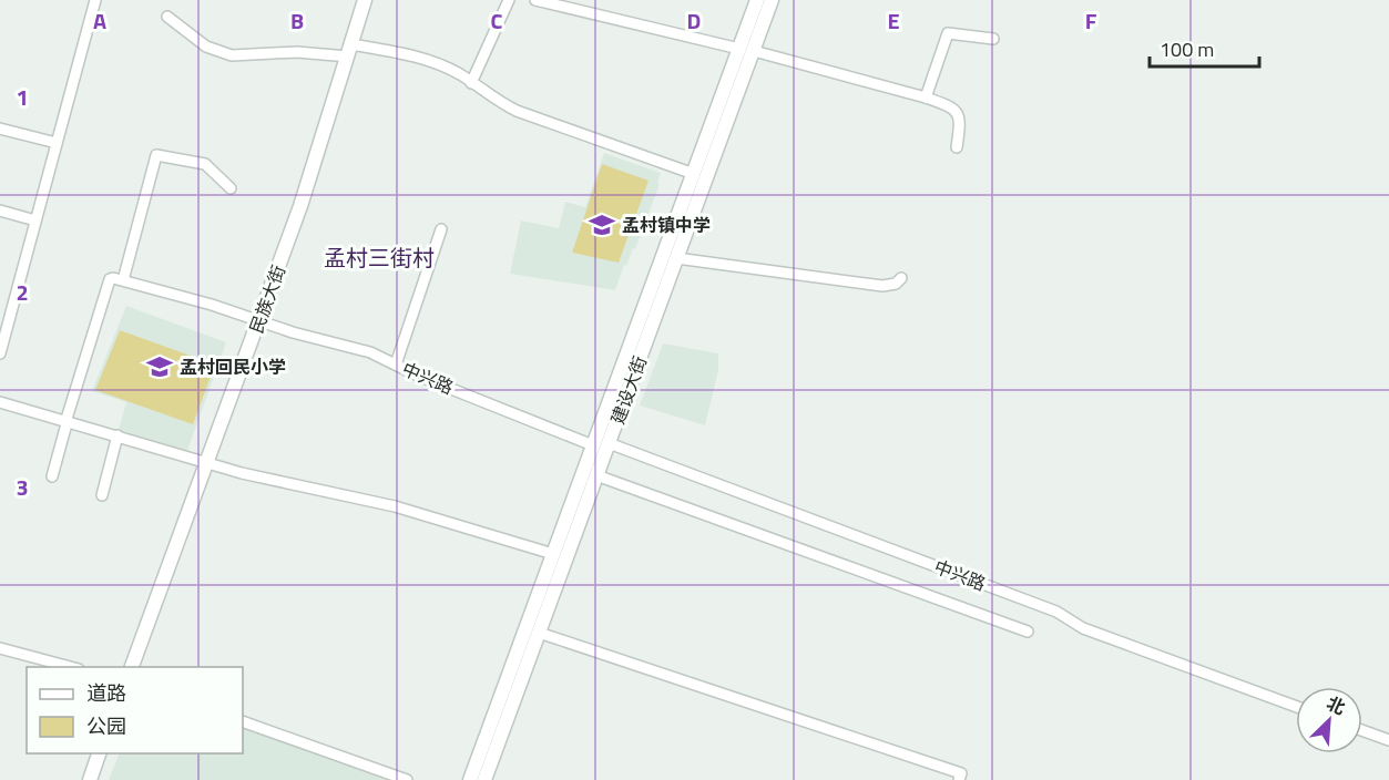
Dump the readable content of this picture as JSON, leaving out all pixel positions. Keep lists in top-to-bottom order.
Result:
{
  "streets": {
    "main road": ["民族大街", "建设大街"],
    "street": ["中兴路"]
  },
  "crossings": [
    ["民族大街", "中兴路"],
    ["中兴路", "建设大街"]
  ],
  "districts": ["孟村三街村"],
  "places": {
    "school or university": ["孟村镇中学", "孟村回民小学"]
  },
  "legend": ["道路", "公园"],
  "scale_bar": "100 m",
  "north": "top right",
  "grid": {
    "columns": [
      "A",
      "B",
      "C",
      "D",
      "E",
      "F"
    ],
    "rows": ["1", "2", "3"]
  }
}
